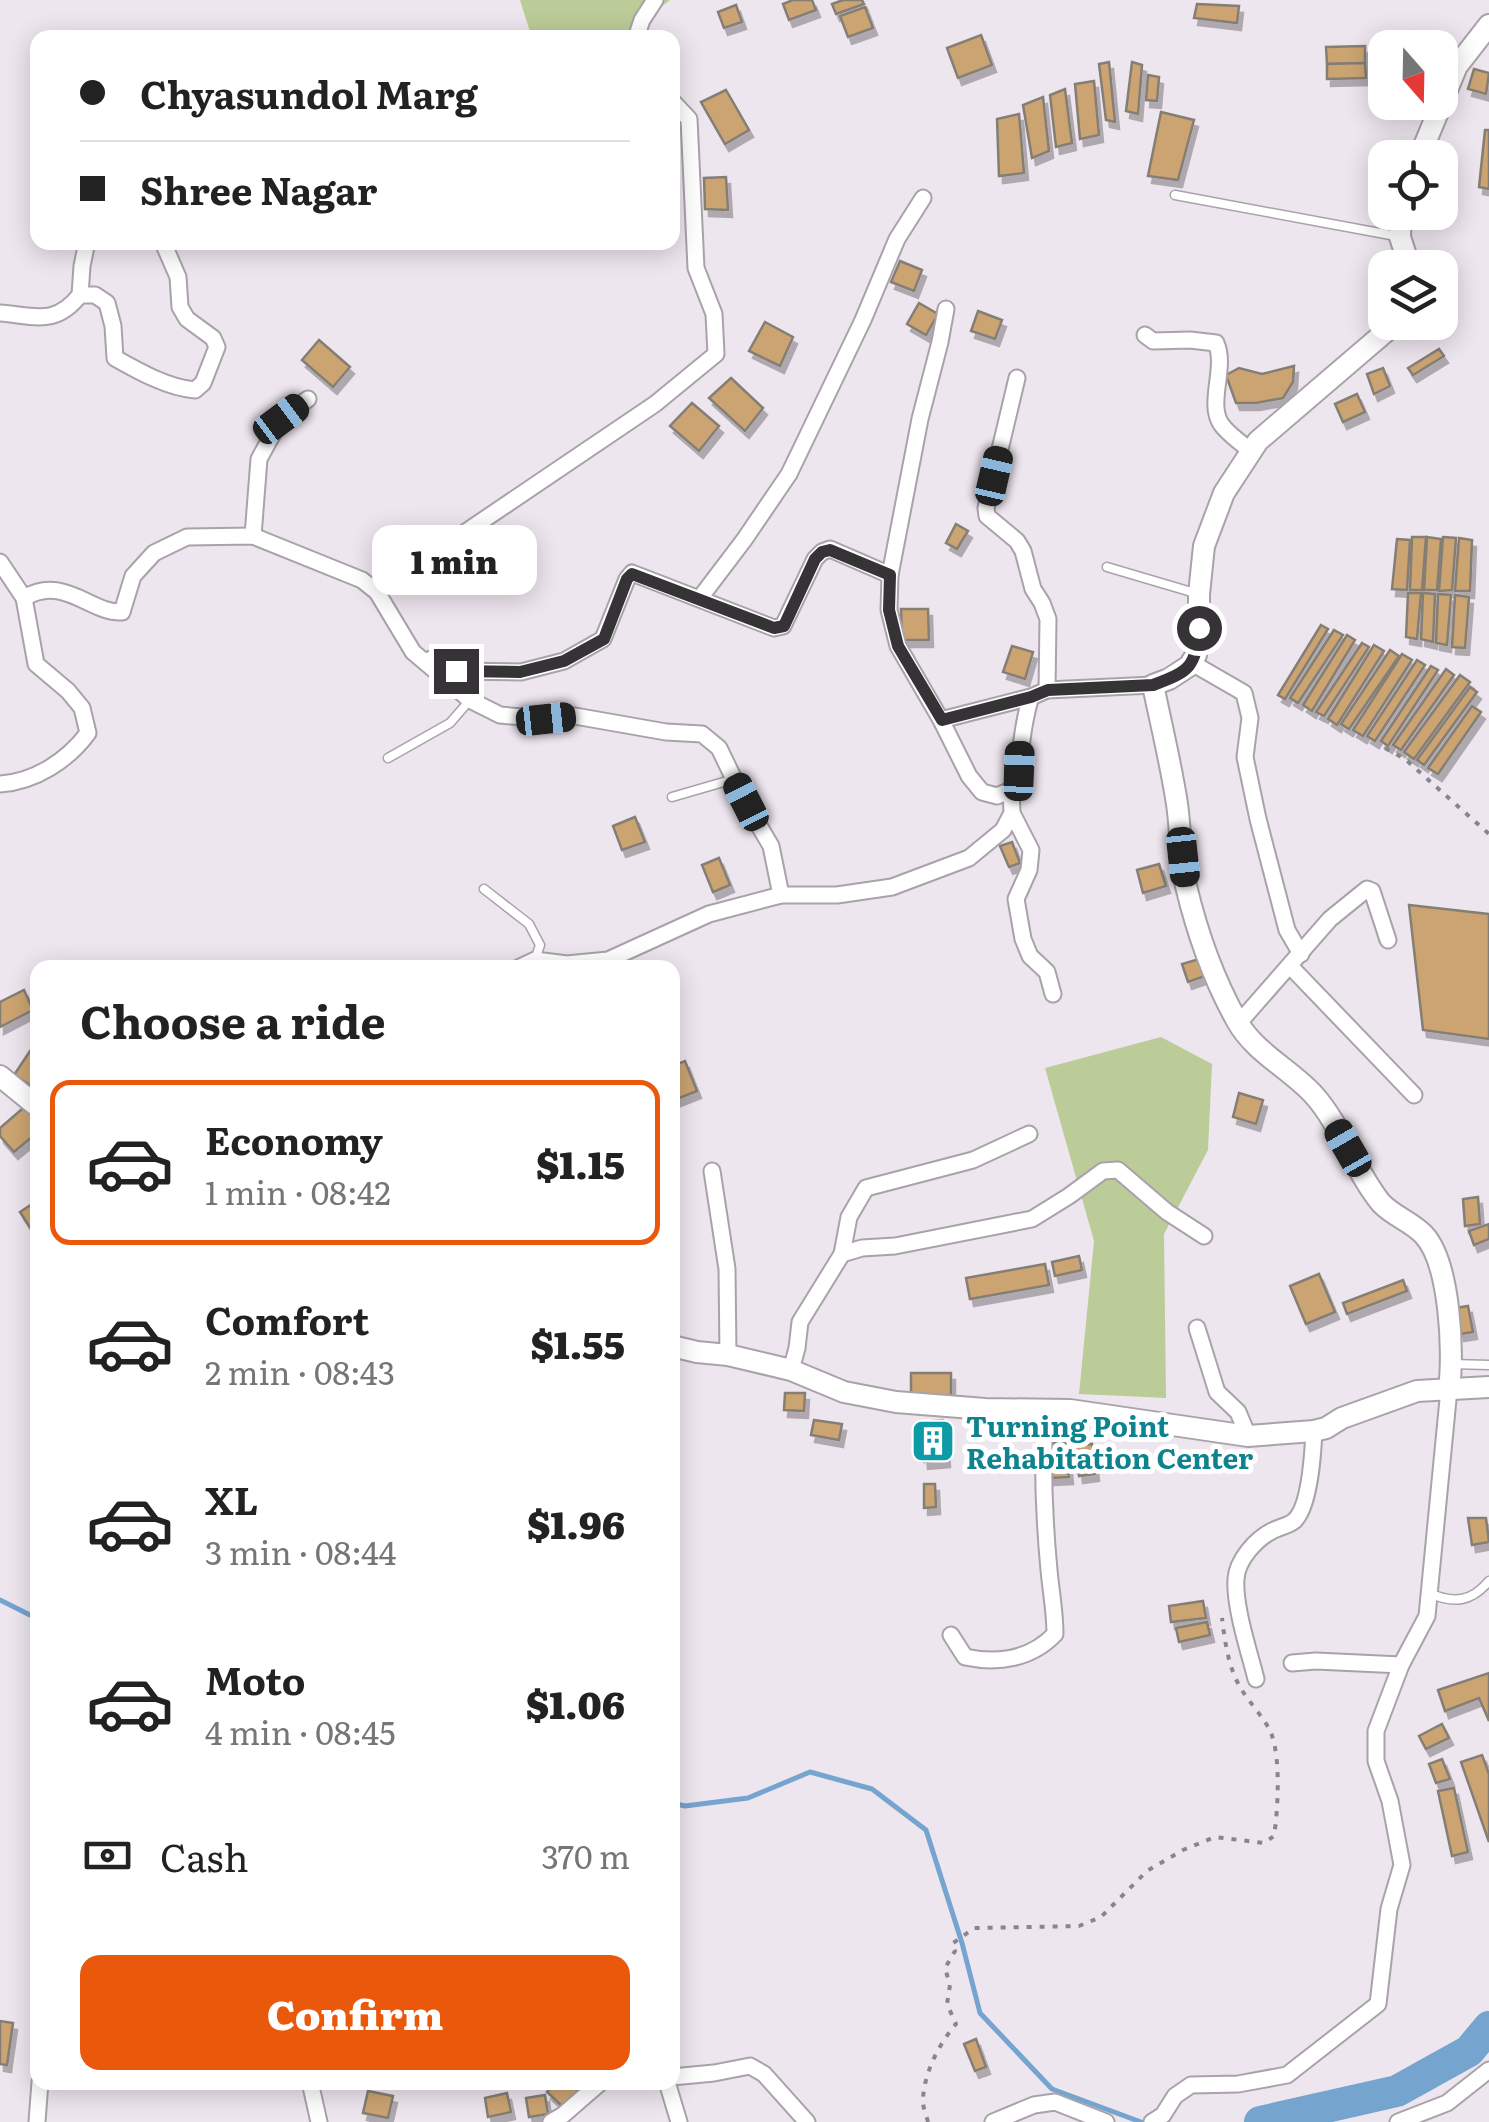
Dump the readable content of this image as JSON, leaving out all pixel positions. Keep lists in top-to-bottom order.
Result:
{
  "places": {
    "building": ["Turning Point Rehabitation Center"]
  },
  "north": "bottom",
  "page": {
    "banner": ["Chyasundol Marg", "Shree Nagar"],
    "bubble": "1 min",
    "heading": "Choose a ride",
    "list": [
      {
        "name": "Economy",
        "note": "1 min · 08:42",
        "value": "$1.15"
      },
      {
        "name": "Comfort",
        "note": "2 min · 08:43",
        "value": "$1.55"
      },
      {
        "name": "XL",
        "note": "3 min · 08:44",
        "value": "$1.96"
      },
      {
        "name": "Moto",
        "note": "4 min · 08:45",
        "value": "$1.06"
      }
    ],
    "pay": ["Cash", "370 m"],
    "buttons": "Confirm"
  }
}
